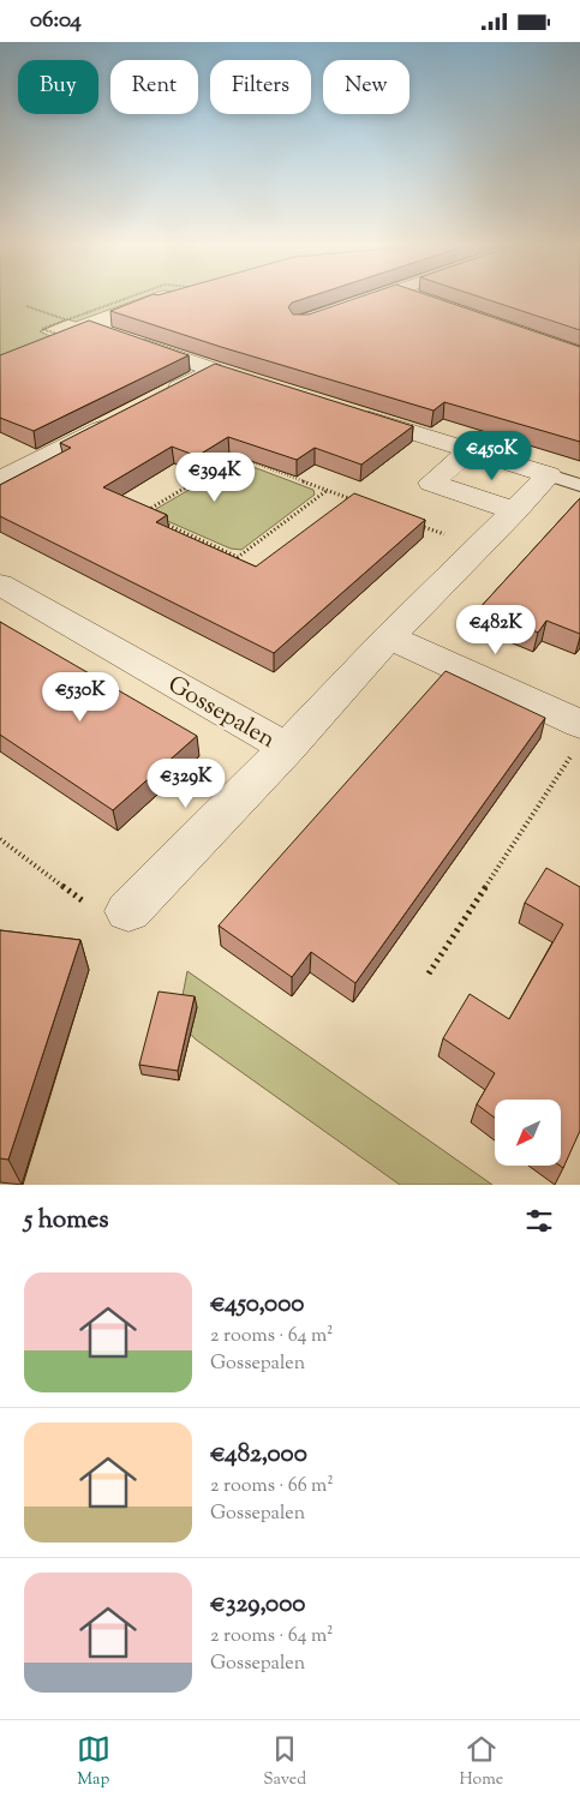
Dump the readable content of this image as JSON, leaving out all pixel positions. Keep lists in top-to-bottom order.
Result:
{
  "streets": {
    "street": ["Gossepalen"]
  },
  "north": "bottom left",
  "page": {
    "status": "06:04",
    "chip": [
      "Buy",
      "Rent",
      "Filters",
      "New"
    ],
    "price": [
      "€450K",
      "€394K",
      "€482K",
      "€530K",
      "€329K"
    ],
    "heading": "5 homes",
    "list": [
      {
        "name": "€450,000",
        "note": "2 rooms · 64 m² · Gossepalen"
      },
      {
        "name": "€482,000",
        "note": "2 rooms · 66 m² · Gossepalen"
      },
      {
        "name": "€329,000",
        "note": "2 rooms · 64 m² · Gossepalen"
      }
    ],
    "tabs": ["Map", "Saved", "Home"]
  }
}
